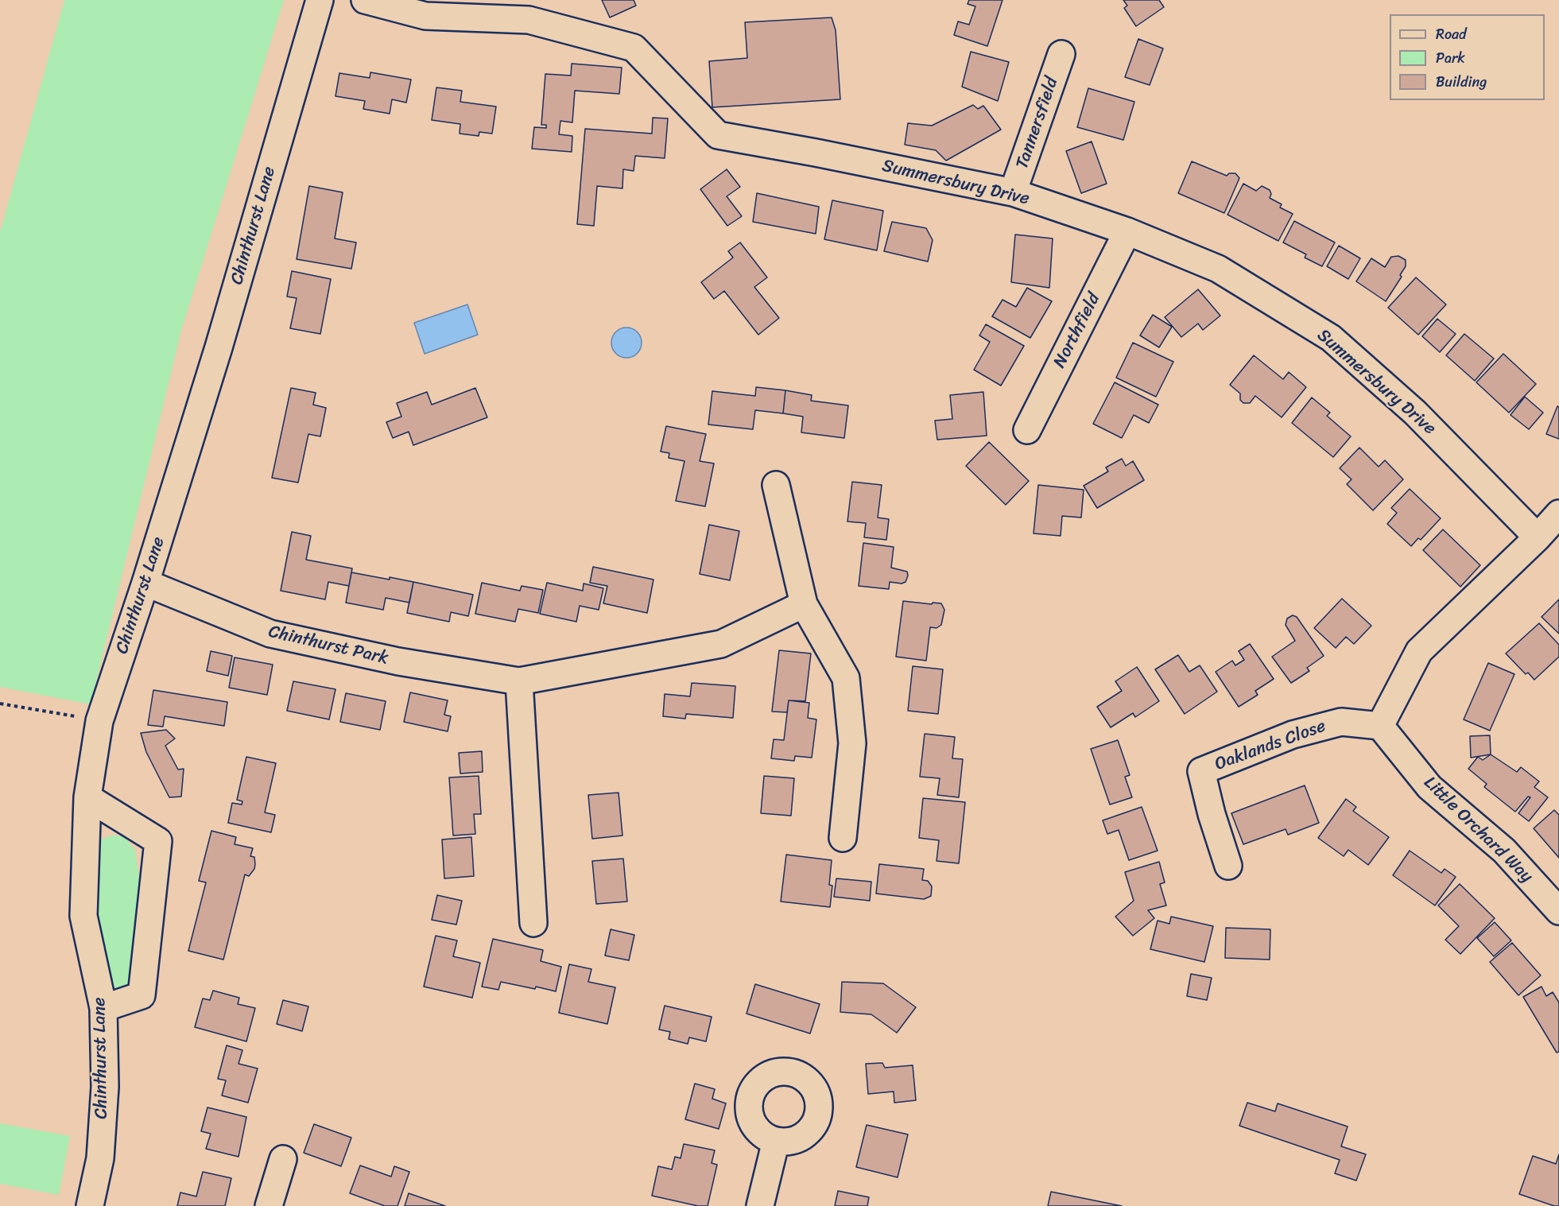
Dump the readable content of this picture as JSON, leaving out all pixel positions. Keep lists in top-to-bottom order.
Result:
{
  "streets": {
    "street": [
      "Tannersfield",
      "Summersbury Drive",
      "Chinthurst Lane",
      "Northfield",
      "Chinthurst Park",
      "Oaklands Close",
      "Little Orchard Way"
    ]
  },
  "crossings": [
    ["Tannersfield", "Summersbury Drive"],
    ["Summersbury Drive", "Northfield"],
    ["Chinthurst Lane", "Chinthurst Park"],
    ["Oaklands Close", "Little Orchard Way"]
  ],
  "legend": ["Road", "Park", "Building"]
}
